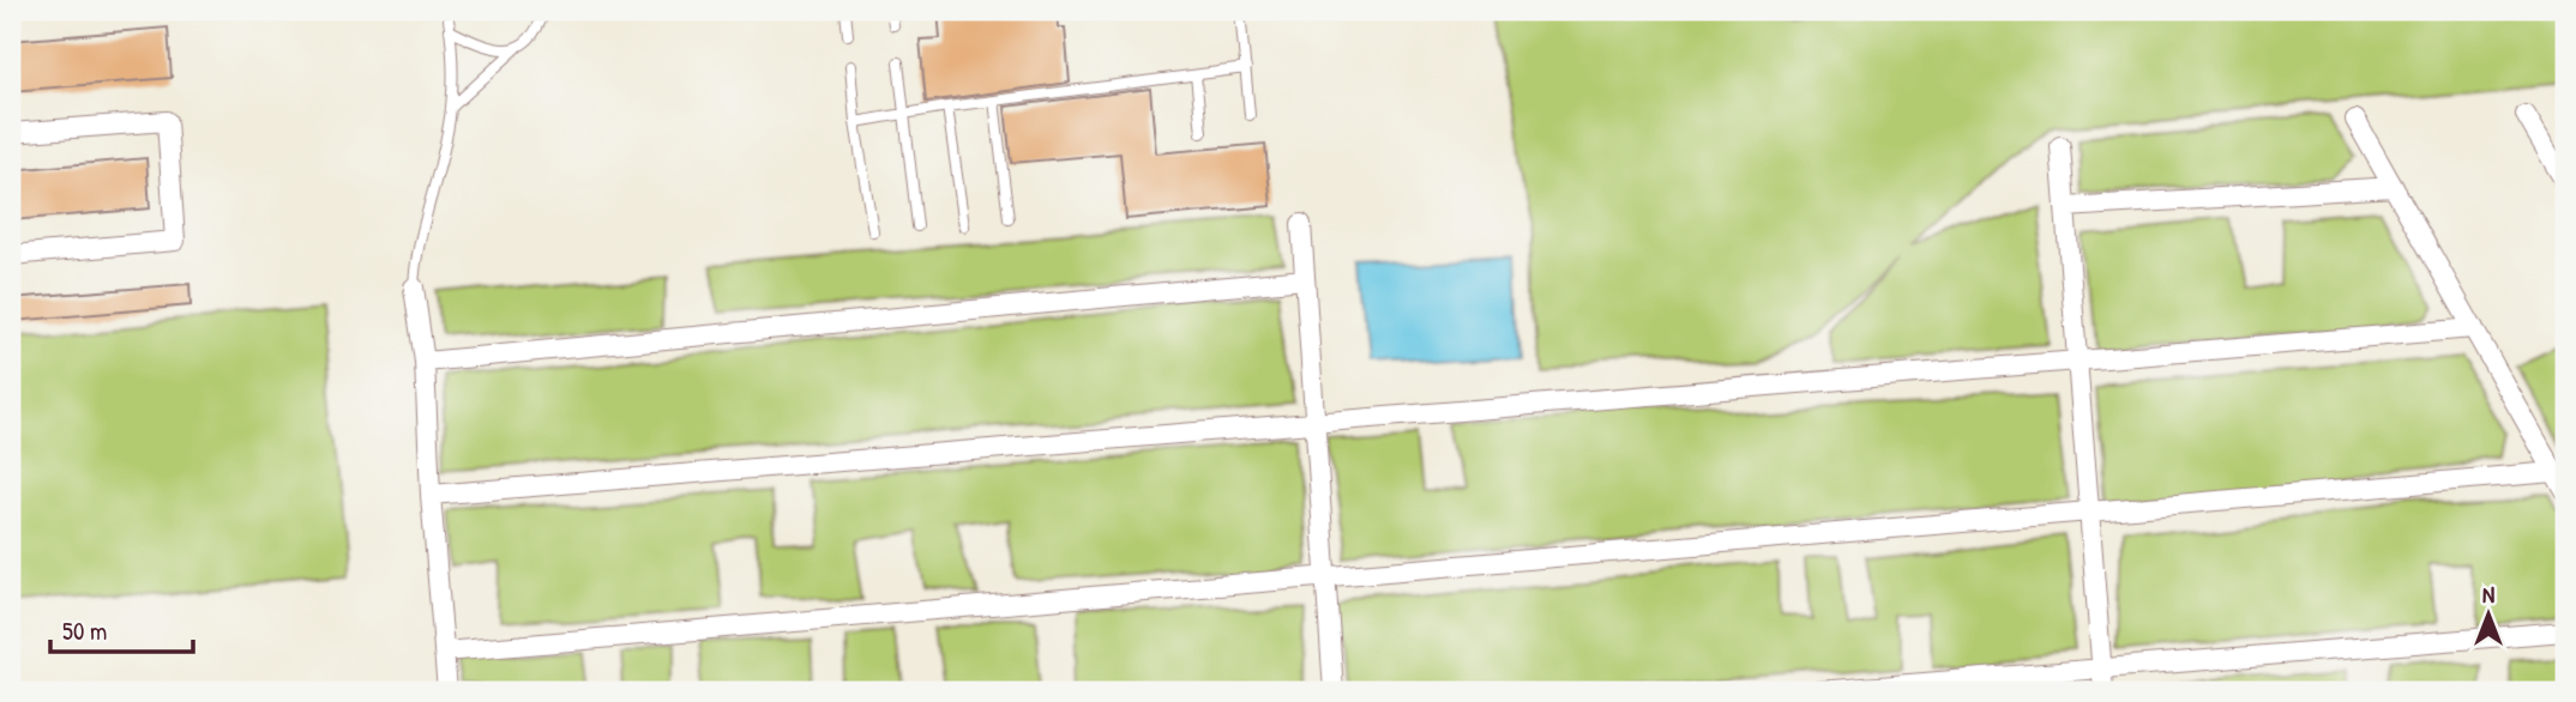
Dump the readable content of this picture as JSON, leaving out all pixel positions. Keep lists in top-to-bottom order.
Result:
{
  "scale_bar": "50 m",
  "north": "top"
}
